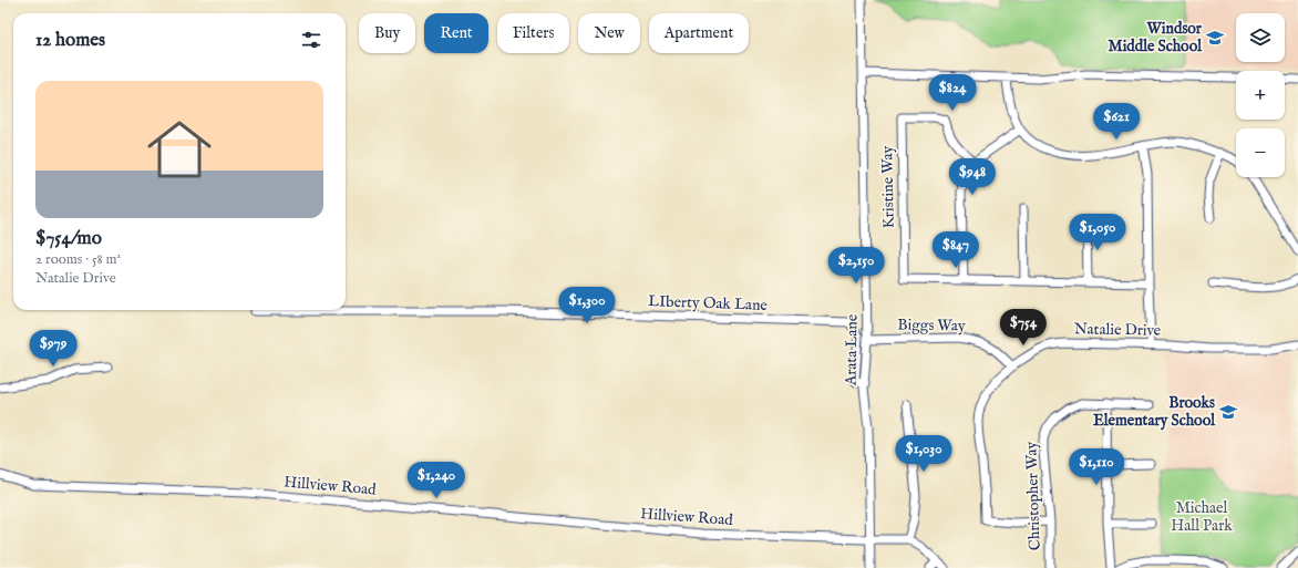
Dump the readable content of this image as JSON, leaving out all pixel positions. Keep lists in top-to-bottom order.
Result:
{
  "streets": {
    "street": [
      "Kristine Way",
      "LIberty Oak Lane",
      "Biggs Way",
      "Natalie Drive",
      "Arata Lane",
      "Hillview Road",
      "Christopher Way"
    ]
  },
  "crossings": [
    ["LIberty Oak Lane", "Arata Lane"],
    ["Biggs Way", "Natalie Drive"],
    ["Biggs Way", "Arata Lane"],
    ["Natalie Drive", "Christopher Way"],
    ["Arata Lane", "Hillview Road"]
  ],
  "parks": ["Michael Hall Park"],
  "places": {
    "school or university": ["Windsor Middle School", "Brooks Elementary School"]
  },
  "page": {
    "map_buttons": ["+", "−"],
    "chip": [
      "Buy",
      "Rent",
      "Filters",
      "New",
      "Apartment"
    ],
    "heading": "12 homes",
    "list": [
      {
        "name": "$754/mo",
        "note": "2 rooms · 58 m² · Natalie Drive"
      }
    ],
    "price": [
      "$824",
      "$621",
      "$948",
      "$1,050",
      "$847",
      "$2,150",
      "$1,300",
      "$754",
      "$979",
      "$1,030",
      "$1,110",
      "$1,240"
    ]
  }
}
